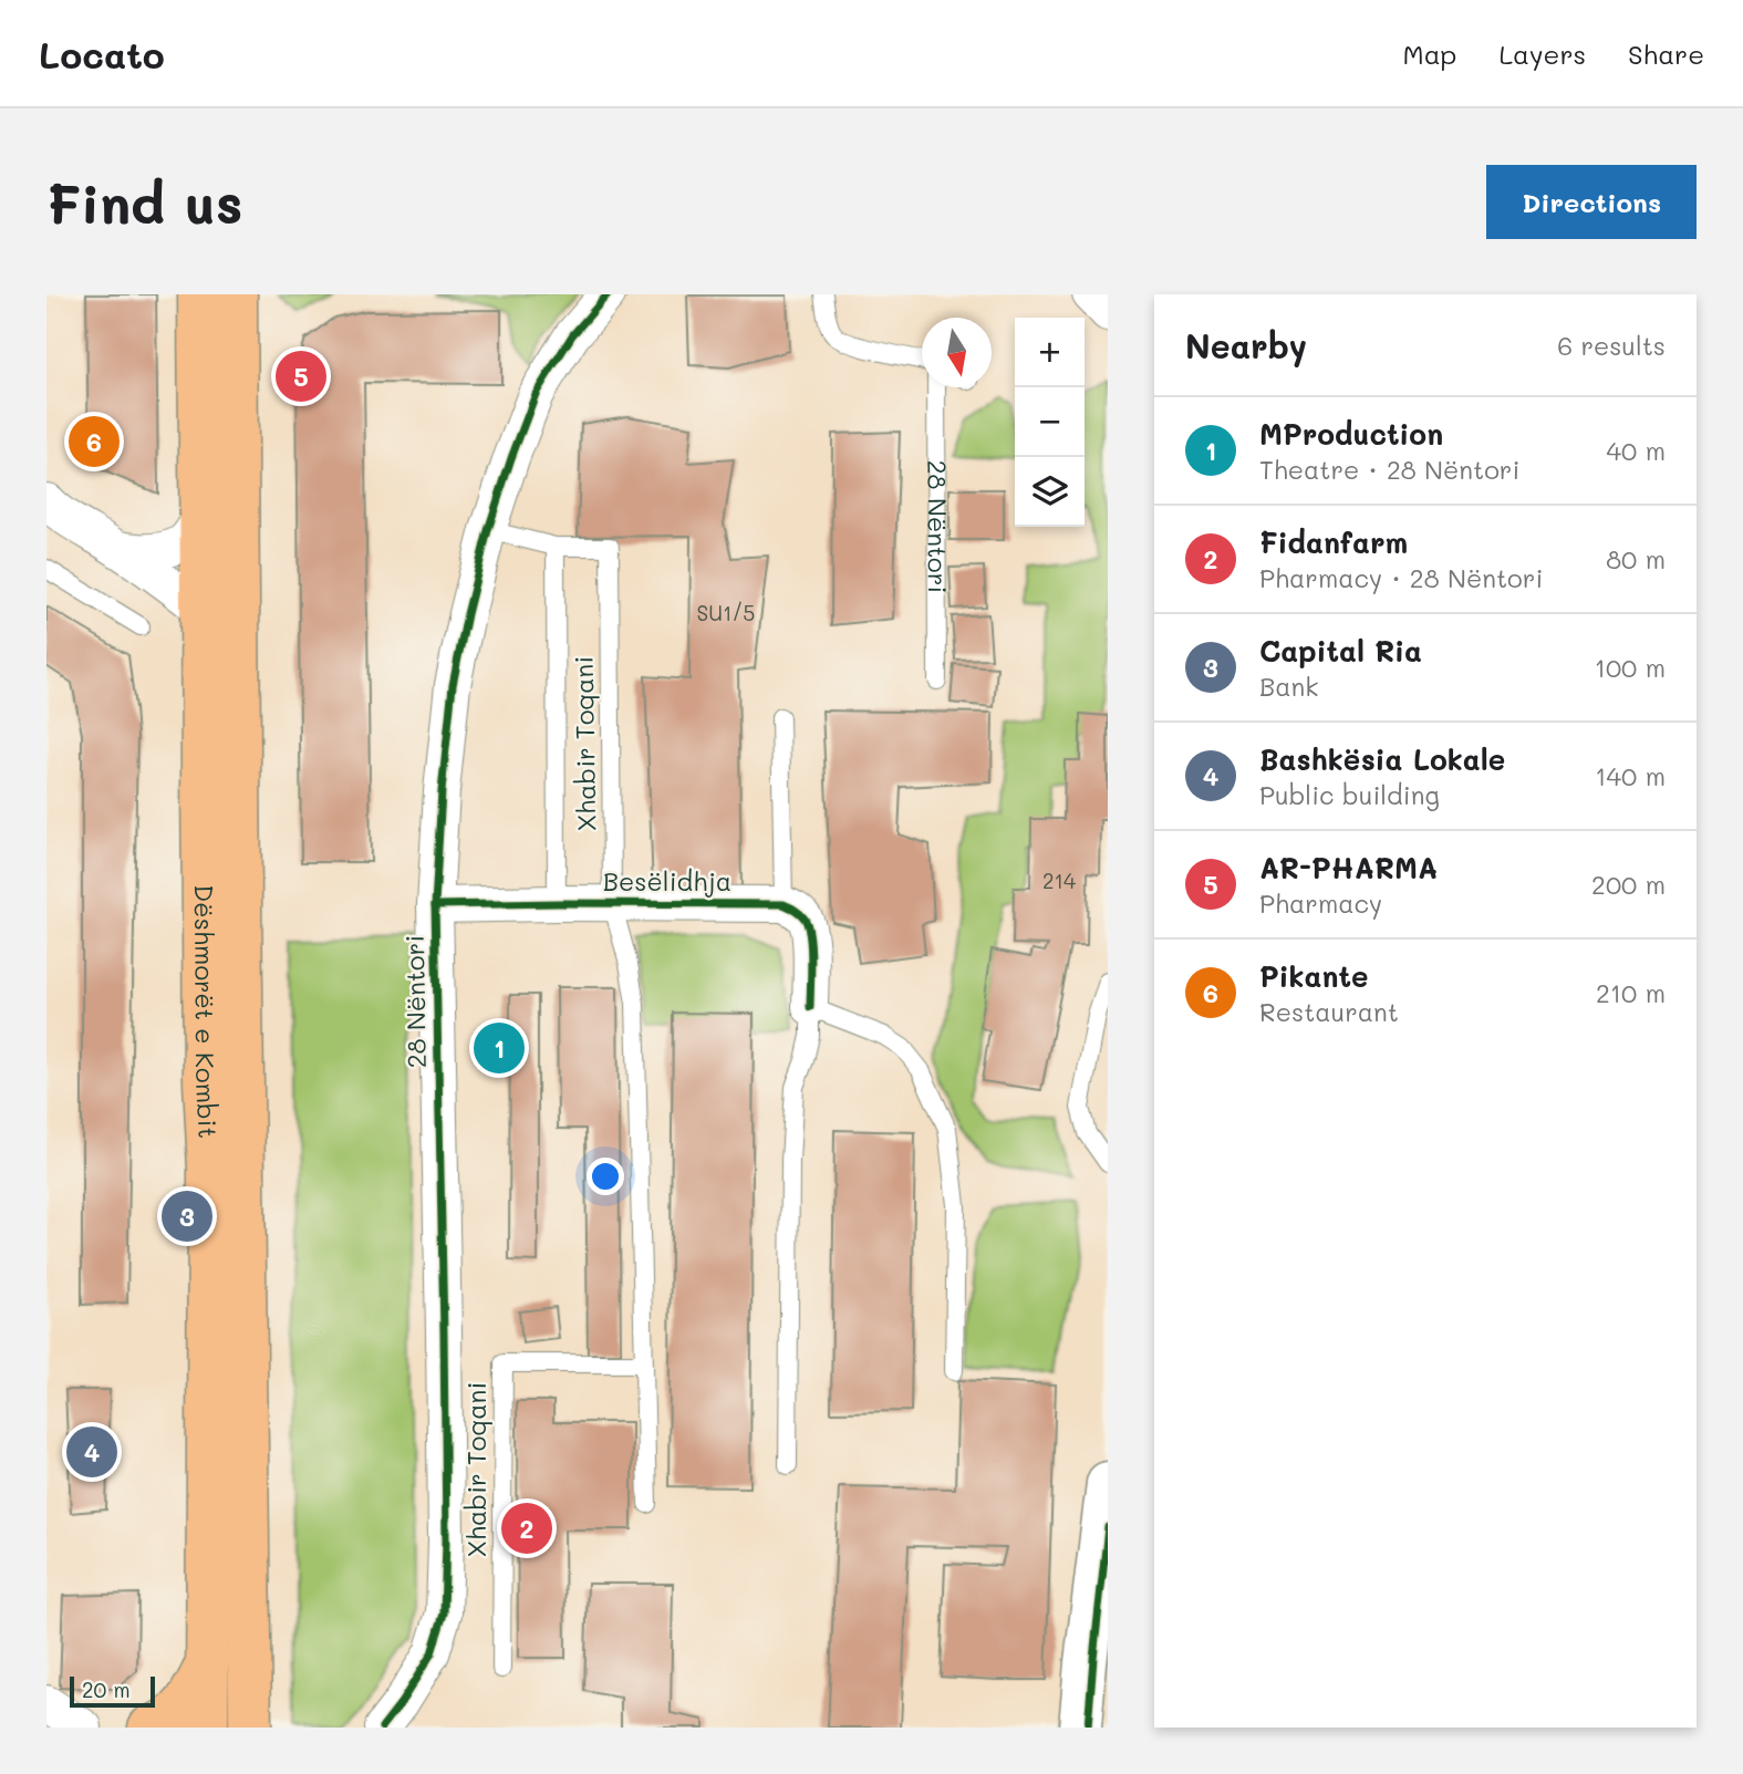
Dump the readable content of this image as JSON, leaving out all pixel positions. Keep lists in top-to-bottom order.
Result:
{
  "streets": {
    "main road": ["Dëshmorët e Kombit"],
    "street": ["28 Nëntori", "Besëlidhja"],
    "lane": ["Xhabir Toqani"]
  },
  "crossings": [
    ["28 Nëntori", "Xhabir Toqani"],
    ["28 Nëntori", "Besëlidhja"],
    ["Xhabir Toqani", "Besëlidhja"]
  ],
  "house_numbers": ["SU1/5", "214"],
  "scale_bar": "20 m",
  "north": "bottom",
  "page": {
    "header": "Locato",
    "nav": ["Map", "Layers", "Share"],
    "buttons": "Directions",
    "title": "Find us",
    "heading": ["Nearby", "6 results"],
    "map_buttons": ["+", "−"],
    "pins": [
      "5",
      "6",
      "1",
      "3",
      "4",
      "2"
    ],
    "list": [
      {
        "mark": "1",
        "name": "MProduction",
        "note": "Theatre · 28 Nëntori",
        "value": "40 m"
      },
      {
        "mark": "2",
        "name": "Fidanfarm",
        "note": "Pharmacy · 28 Nëntori",
        "value": "80 m"
      },
      {
        "mark": "3",
        "name": "Capital Ria",
        "note": "Bank",
        "value": "100 m"
      },
      {
        "mark": "4",
        "name": "Bashkësia Lokale",
        "note": "Public building",
        "value": "140 m"
      },
      {
        "mark": "5",
        "name": "AR-PHARMA",
        "note": "Pharmacy",
        "value": "200 m"
      },
      {
        "mark": "6",
        "name": "Pikante",
        "note": "Restaurant",
        "value": "210 m"
      }
    ],
    "scale": "20 m"
  }
}
